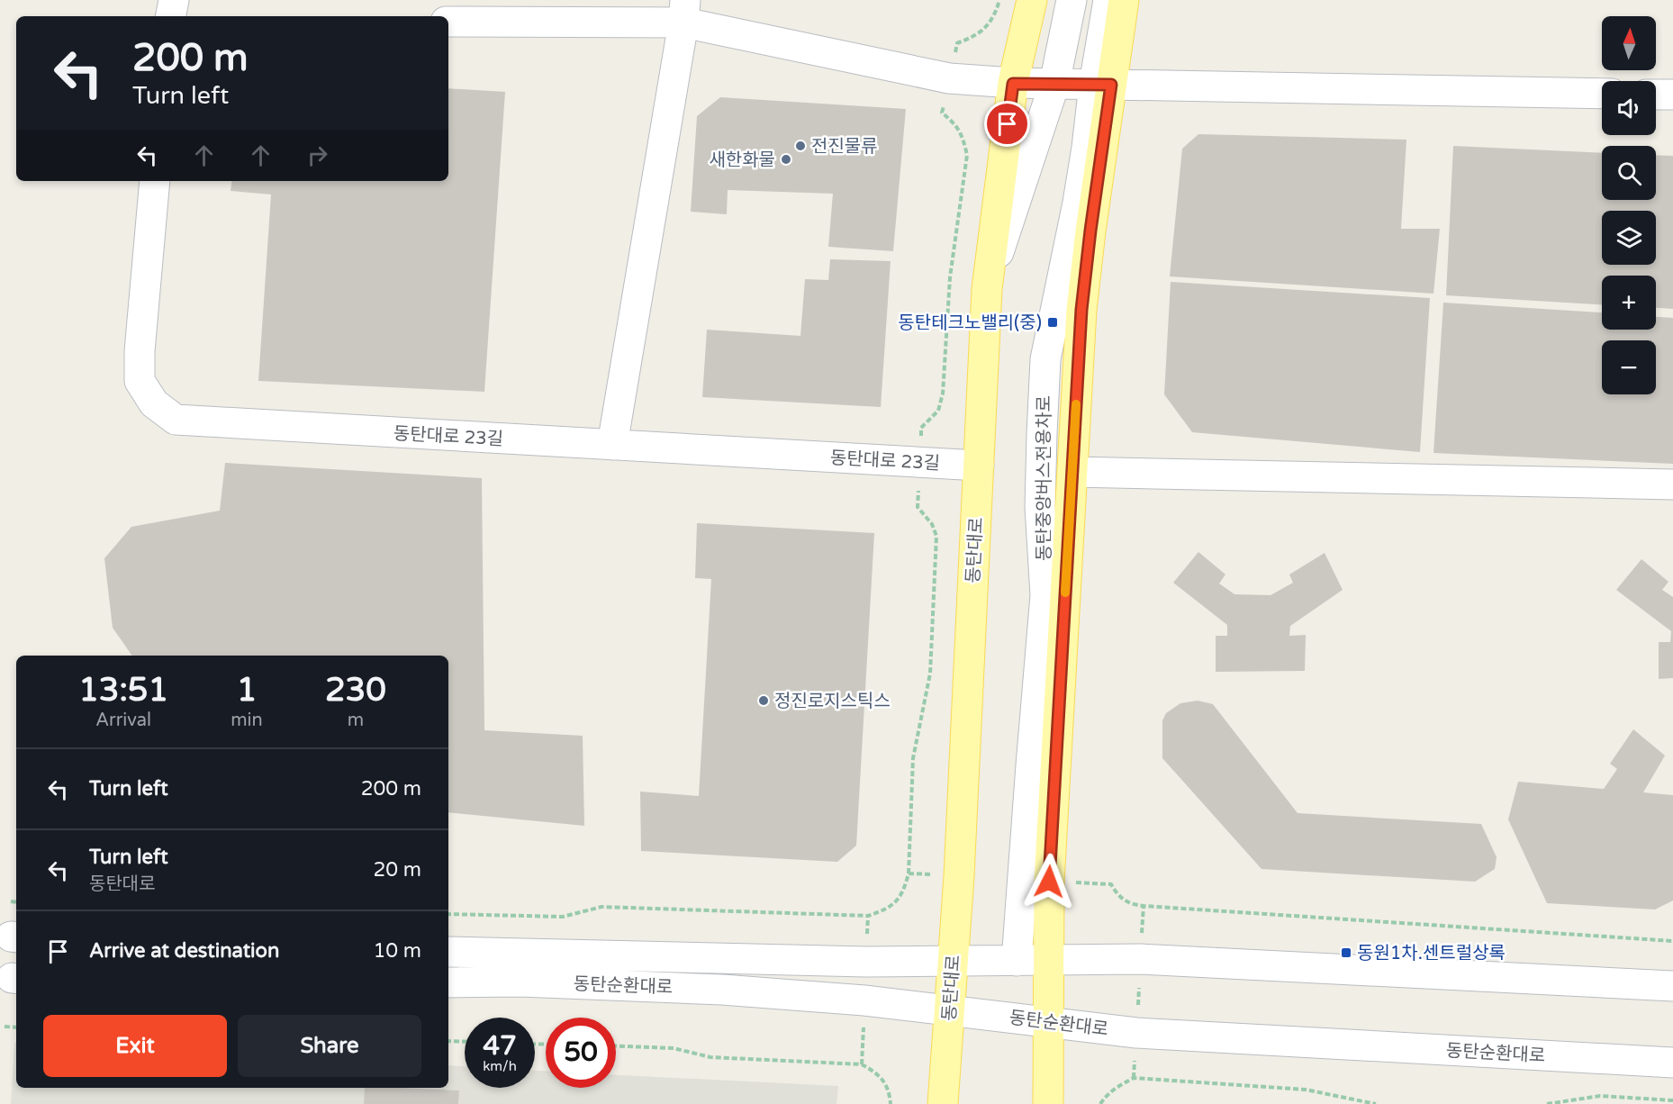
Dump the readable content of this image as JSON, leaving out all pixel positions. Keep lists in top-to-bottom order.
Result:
{
  "streets": {
    "main road": ["동탄대로"],
    "street": ["동탄대로 23길", "동탄중앙버스전용차로", "동탄순환대로"]
  },
  "crossings": [
    ["동탄대로 23길", "동탄대로"],
    ["동탄중앙버스전용차로", "동탄순환대로"],
    ["동탄대로", "동탄순환대로"]
  ],
  "places": {
    "other": ["전진물류", "새한화물", "정진로지스틱스"],
    "transit": ["동탄테크노밸리(중)", "동원1차.센트럴상록"]
  },
  "north": "top",
  "page": {
    "map_buttons": ["+", "−"],
    "turn": ["200 m", "Turn left"],
    "eta": [
      "13:51",
      "Arrival",
      "1",
      "min",
      "230",
      "m"
    ],
    "list": [
      {
        "name": "Turn left",
        "value": "200 m"
      },
      {
        "name": "Turn left",
        "note": "동탄대로",
        "value": "20 m"
      },
      {
        "name": "Arrive at destination",
        "value": "10 m"
      }
    ],
    "buttons": ["Exit", "Share"],
    "speed": "47 km/h",
    "limit": "50"
  }
}
